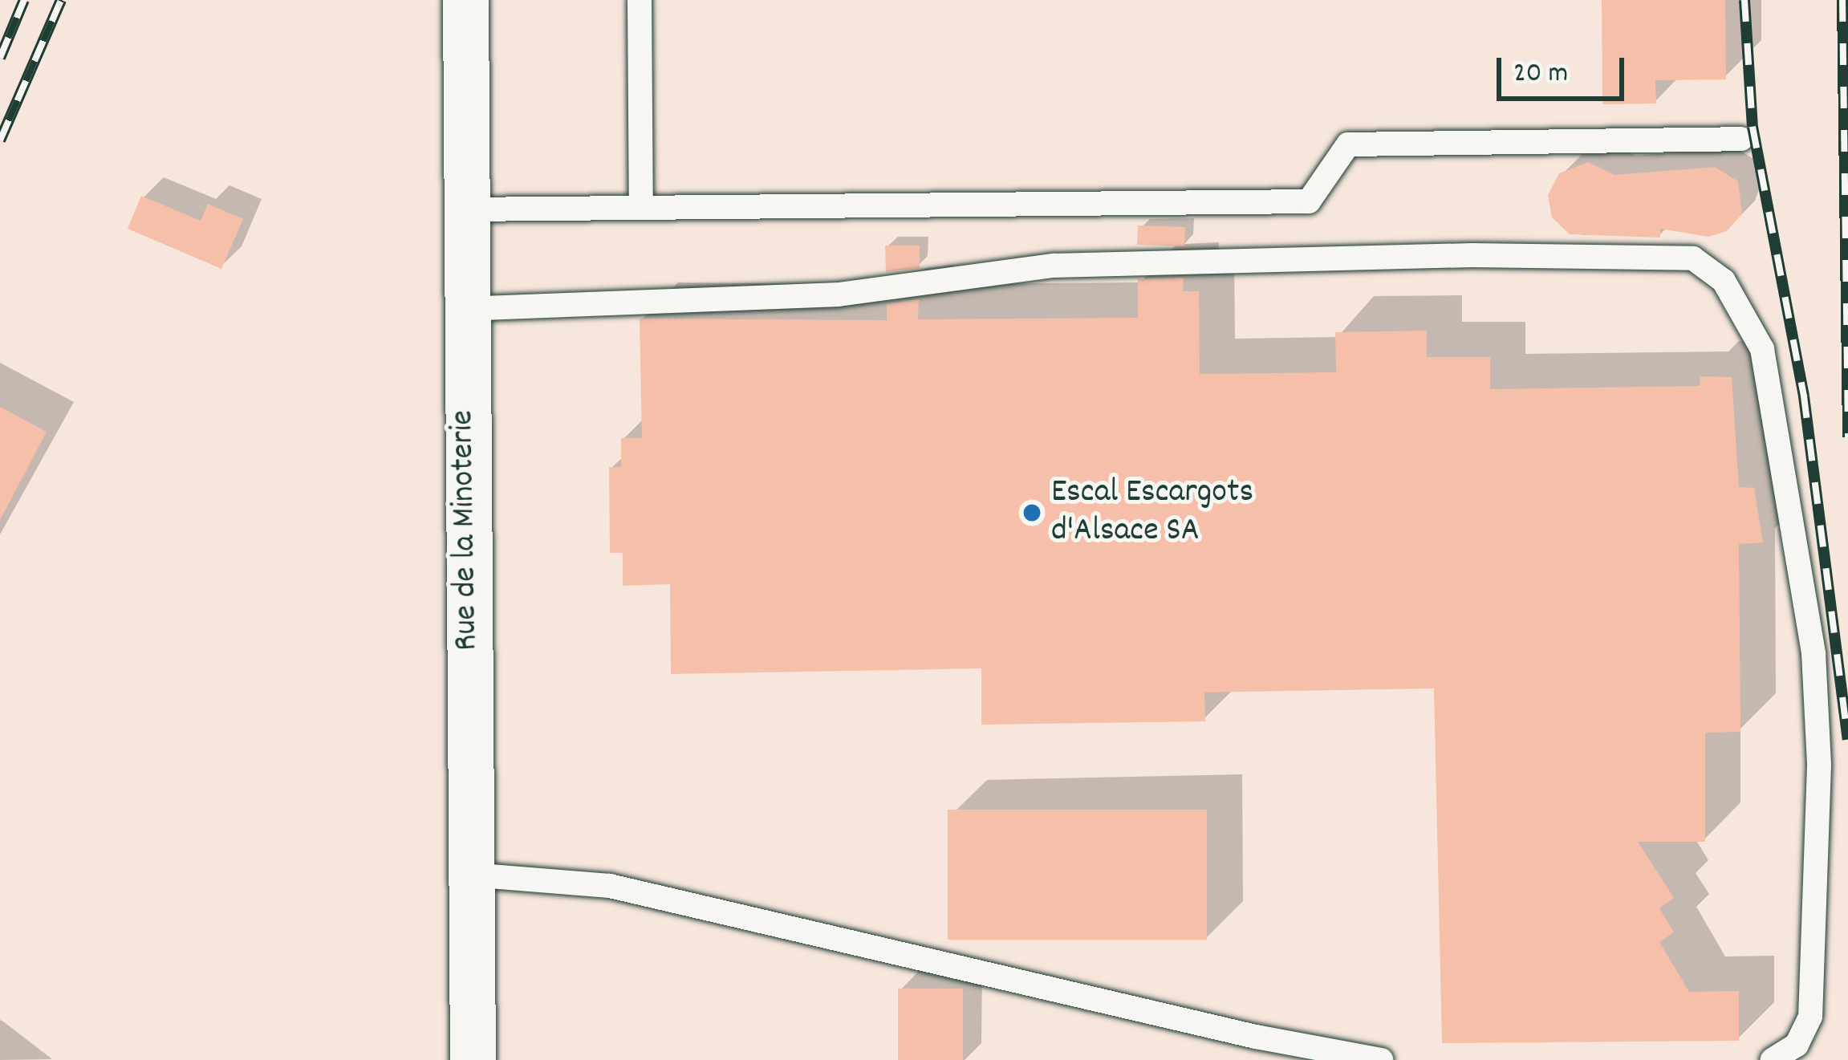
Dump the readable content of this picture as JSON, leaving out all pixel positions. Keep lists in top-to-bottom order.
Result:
{
  "streets": {
    "street": ["Rue de la Minoterie"]
  },
  "places": ["Escal Escargots d'Alsace SA"],
  "scale_bar": "20 m"
}
